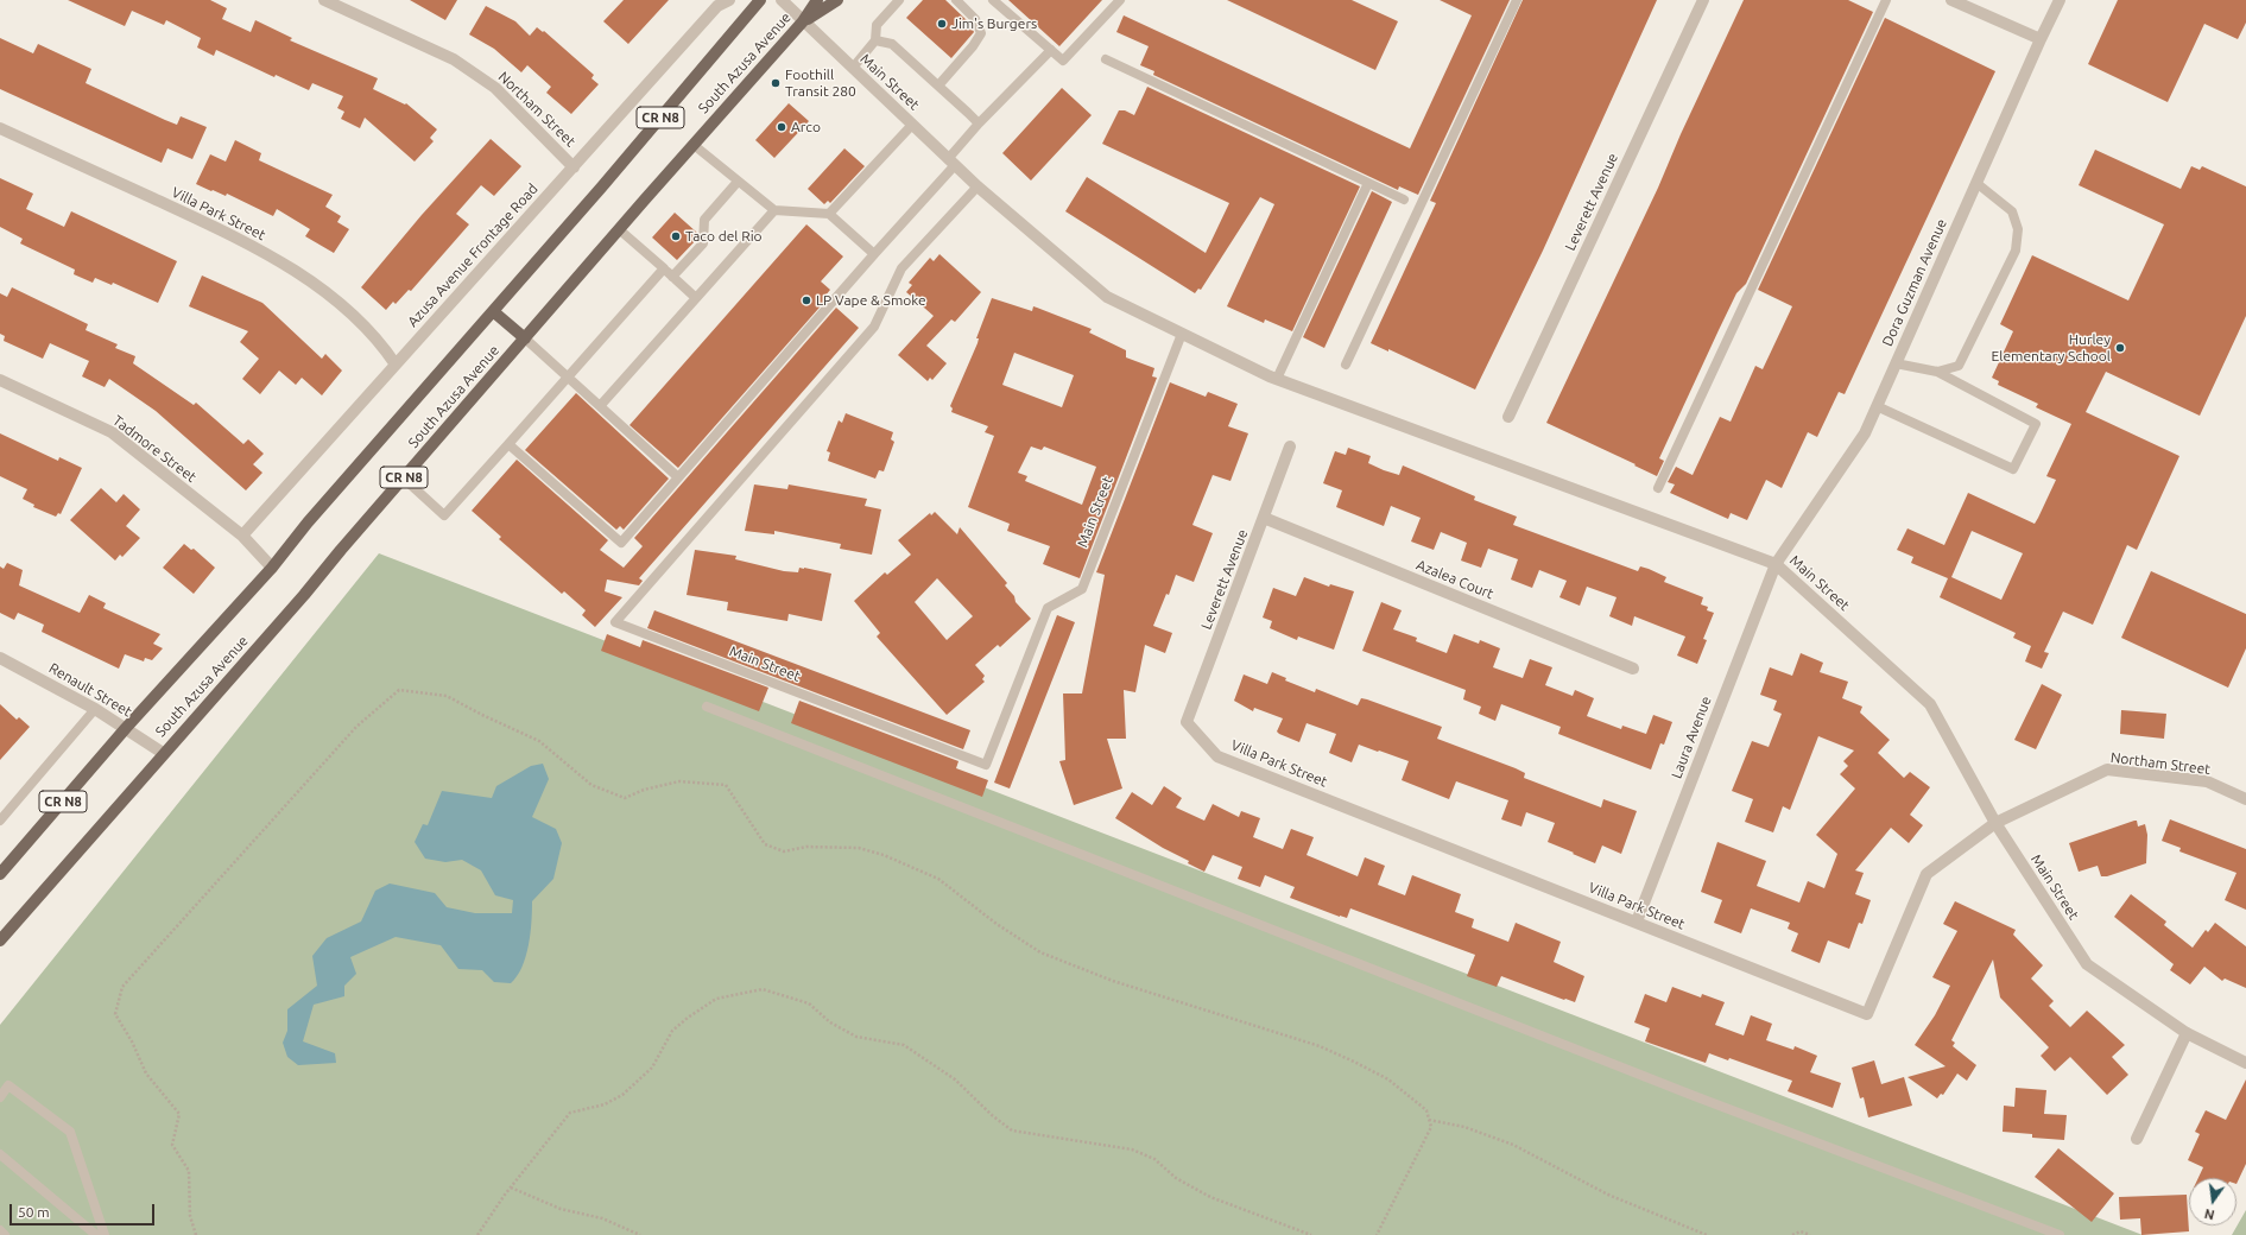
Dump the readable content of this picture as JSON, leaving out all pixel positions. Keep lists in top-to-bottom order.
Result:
{
  "streets": {
    "main road": ["South Azusa Avenue", "CR N8"],
    "street": [
      "Main Street",
      "Northam Street",
      "Leverett Avenue",
      "Villa Park Street",
      "Azusa Avenue Frontage Road",
      "Dora Guzman Avenue",
      "Tadmore Street",
      "Azalea Court",
      "Renault Street",
      "Laura Avenue"
    ]
  },
  "crossings": [
    ["South Azusa Avenue", "Main Street"],
    ["South Azusa Avenue", "Tadmore Street"],
    ["South Azusa Avenue", "Renault Street"],
    ["Main Street", "Northam Street"],
    ["Main Street", "Villa Park Street"],
    ["Main Street", "Dora Guzman Avenue"],
    ["Main Street", "Laura Avenue"],
    ["Northam Street", "Villa Park Street"],
    ["Northam Street", "Azusa Avenue Frontage Road"],
    ["Leverett Avenue", "Villa Park Street"],
    ["Leverett Avenue", "Azalea Court"],
    ["Villa Park Street", "Azusa Avenue Frontage Road"],
    ["Villa Park Street", "Laura Avenue"],
    ["Azusa Avenue Frontage Road", "Tadmore Street"],
    ["Dora Guzman Avenue", "Laura Avenue"]
  ],
  "places": [
    "Jim's Burgers",
    "Foothill Transit 280",
    "Arco",
    "Taco del Rio",
    "LP Vape & Smoke",
    "Hurley Elementary School"
  ],
  "scale_bar": "50 m",
  "north": "bottom"
}
